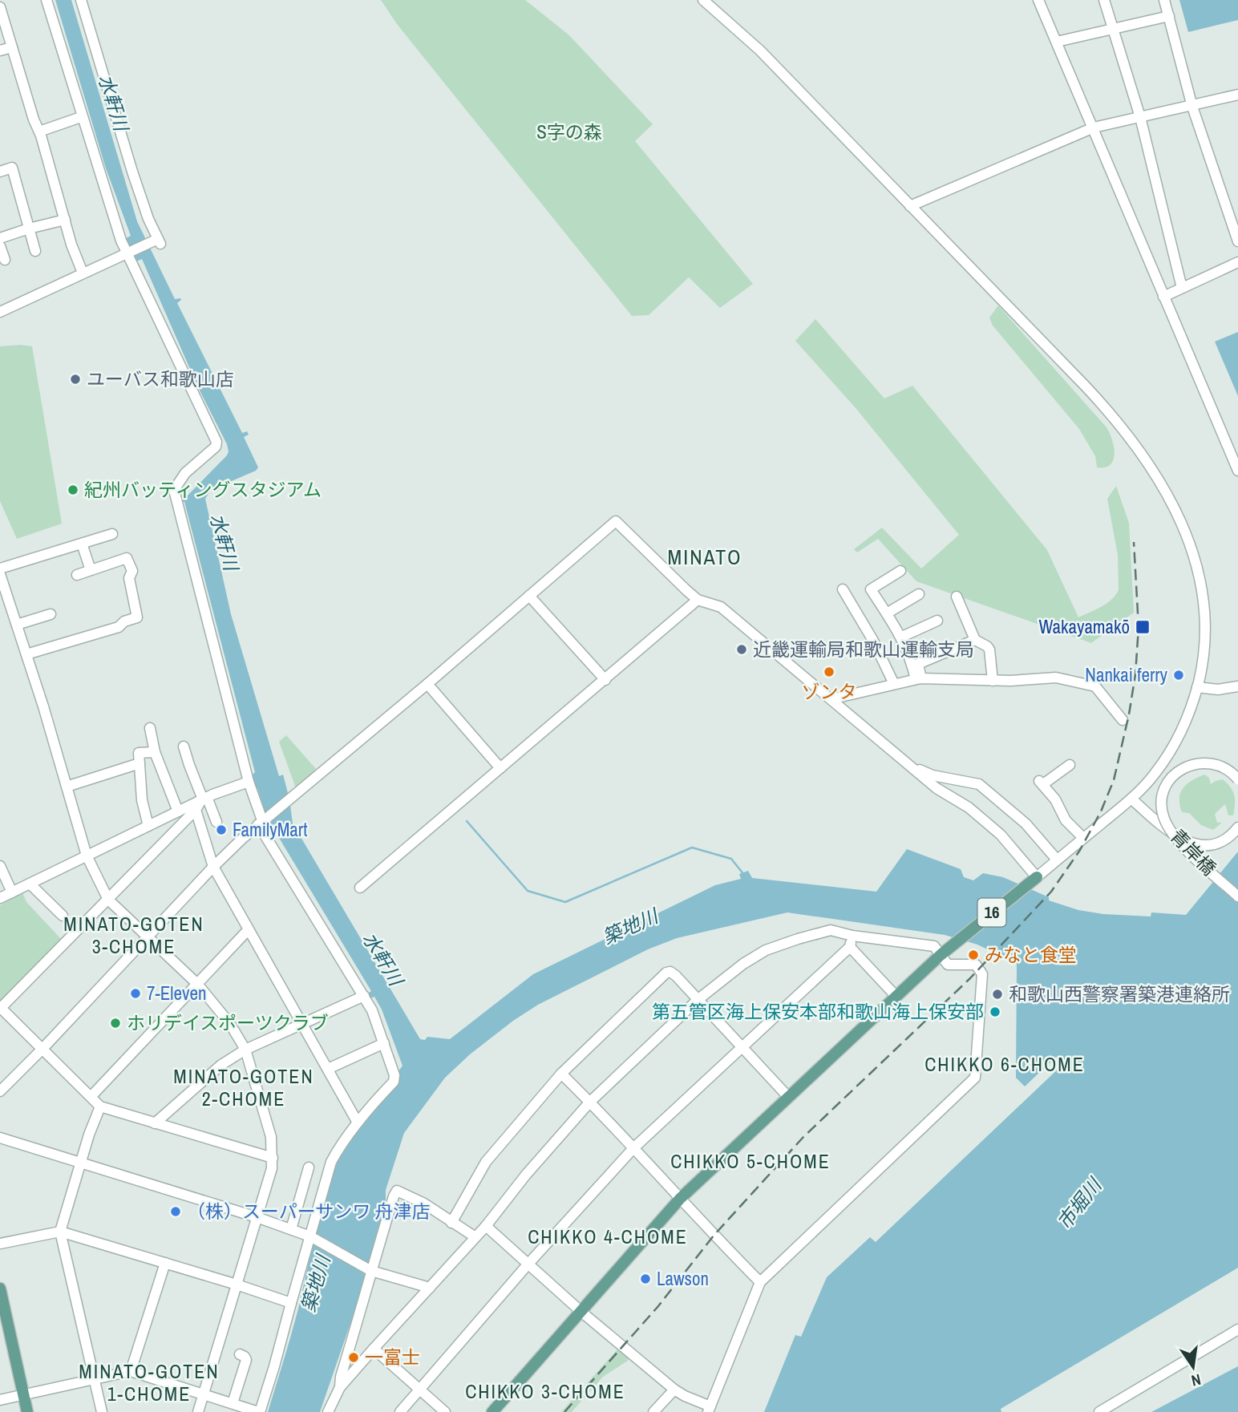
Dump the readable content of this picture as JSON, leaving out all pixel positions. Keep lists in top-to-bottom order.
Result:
{
  "streets": {
    "main road": ["16"],
    "street": ["青岸橋"]
  },
  "districts": [
    "MINATO",
    "MINATO-GOTEN 3-CHOME",
    "CHIKKO 6-CHOME",
    "MINATO-GOTEN 2-CHOME",
    "CHIKKO 5-CHOME",
    "CHIKKO 4-CHOME",
    "MINATO-GOTEN 1-CHOME",
    "CHIKKO 3-CHOME"
  ],
  "water": ["水軒川", "築地川", "市堀川"],
  "parks": ["S字の森"],
  "places": {
    "other": [
      "ユーバス和歌山店",
      "紀州バッティングスタジアム",
      "近畿運輸局和歌山運輸支局",
      "ゾンタ",
      "Nankai ferry",
      "FamilyMart",
      "みなと食堂",
      "7-Eleven",
      "和歌山西警察署築港連絡所",
      "第五管区海上保安本部和歌山海上保安部",
      "ホリデイスポーツクラブ",
      "（株）スーパーサンワ 舟津店",
      "Lawson",
      "一富士"
    ],
    "transit": ["Wakayamakō"]
  },
  "north": "bottom"
}
